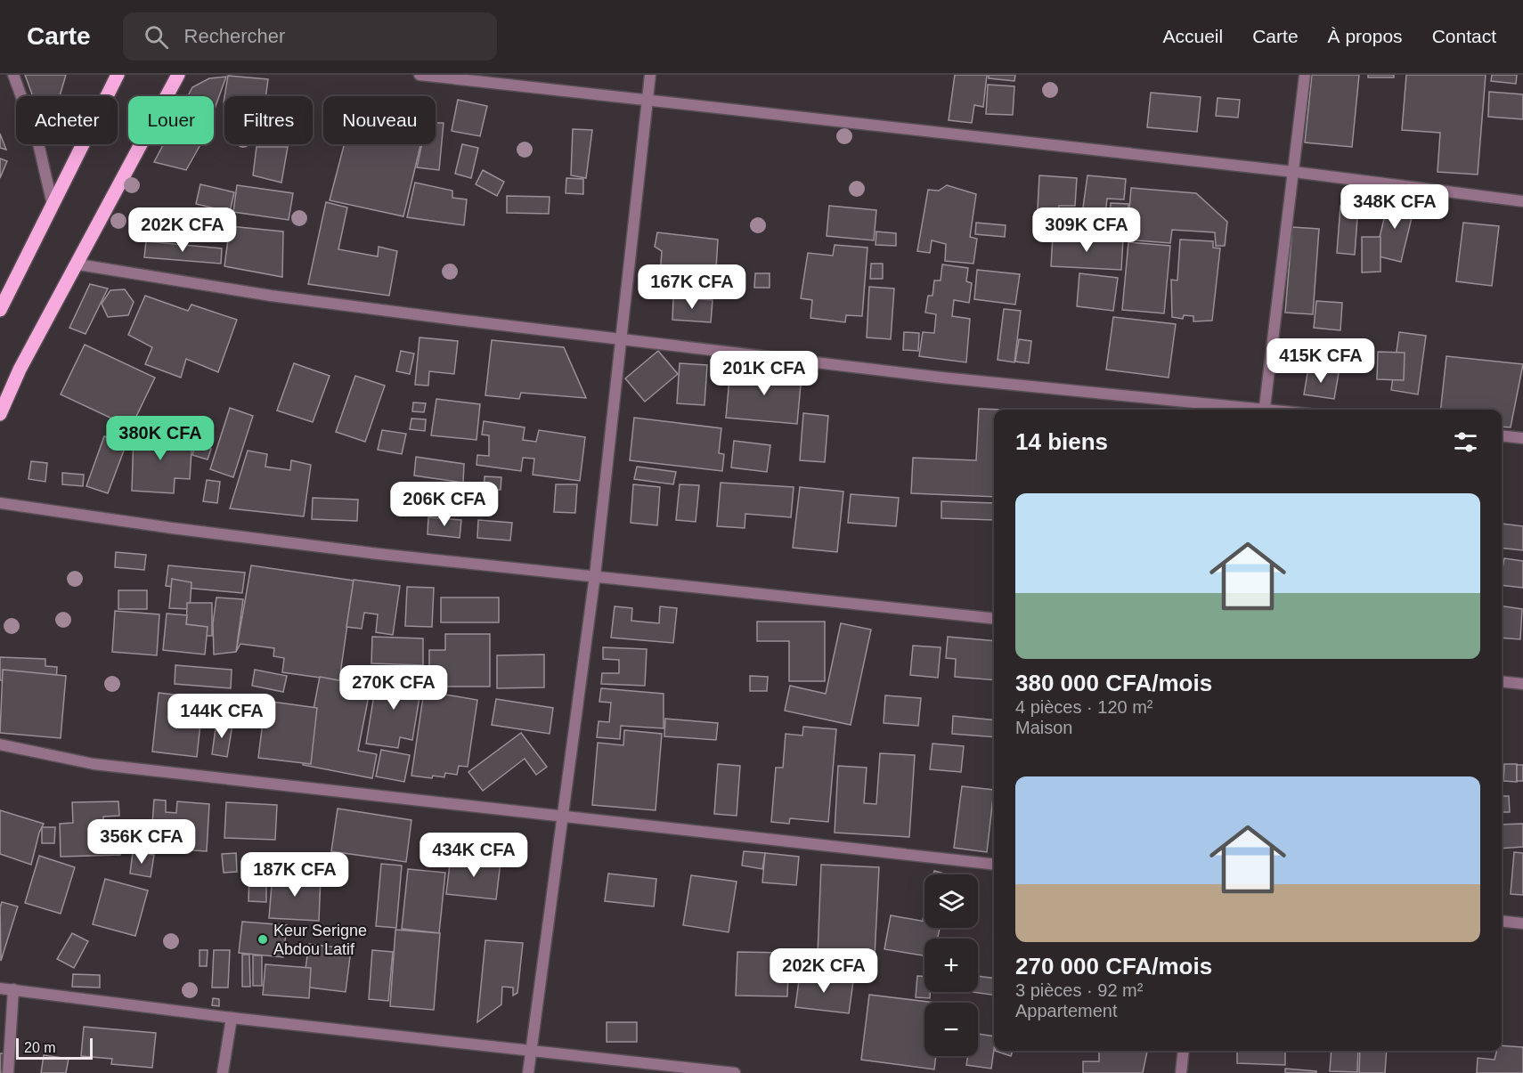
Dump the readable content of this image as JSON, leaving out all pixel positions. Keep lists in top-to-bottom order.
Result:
{
  "places": ["Keur Serigne Abdou Latif"],
  "scale_bar": "20 m",
  "page": {
    "header": "Carte",
    "search": "Rechercher",
    "nav": [
      "Accueil",
      "Carte",
      "À propos",
      "Contact"
    ],
    "chip": [
      "Acheter",
      "Louer",
      "Filtres",
      "Nouveau"
    ],
    "price": [
      "348K CFA",
      "202K CFA",
      "309K CFA",
      "167K CFA",
      "415K CFA",
      "201K CFA",
      "380K CFA",
      "206K CFA",
      "270K CFA",
      "144K CFA",
      "356K CFA",
      "434K CFA",
      "187K CFA",
      "202K CFA"
    ],
    "heading": "14 biens",
    "list": [
      {
        "name": "380 000 CFA/mois",
        "note": "4 pièces · 120 m² · Maison"
      },
      {
        "name": "270 000 CFA/mois",
        "note": "3 pièces · 92 m² · Appartement"
      }
    ],
    "map_buttons": ["+", "−"],
    "scale": "20 m"
  }
}
